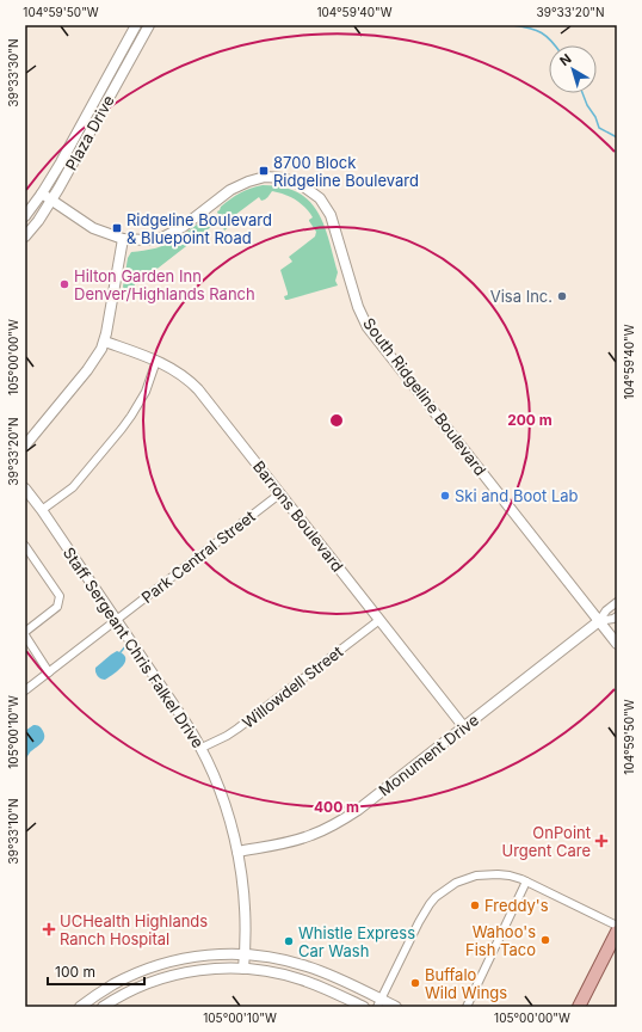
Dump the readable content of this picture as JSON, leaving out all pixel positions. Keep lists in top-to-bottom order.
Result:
{
  "streets": {
    "street": [
      "Plaza Drive",
      "South Ridgeline Boulevard",
      "Barrons Boulevard",
      "Park Central Street",
      "Staff Sergeant Chris Falkel Drive",
      "Willowdell Street",
      "Monument Drive"
    ]
  },
  "crossings": [
    ["Plaza Drive", "South Ridgeline Boulevard"],
    ["South Ridgeline Boulevard", "Monument Drive"],
    ["Barrons Boulevard", "Park Central Street"],
    ["Barrons Boulevard", "Willowdell Street"],
    ["Barrons Boulevard", "Monument Drive"],
    ["Park Central Street", "Staff Sergeant Chris Falkel Drive"],
    ["Staff Sergeant Chris Falkel Drive", "Willowdell Street"],
    ["Staff Sergeant Chris Falkel Drive", "Monument Drive"]
  ],
  "places": {
    "transit": ["8700 Block Ridgeline Boulevard", "Ridgeline Boulevard & Bluepoint Road"],
    "other": [
      "Hilton Garden Inn Denver/Highlands Ranch",
      "Visa Inc.",
      "Ski and Boot Lab",
      "Freddy's",
      "Wahoo's Fish Taco",
      "Whistle Express Car Wash",
      "Buffalo Wild Wings"
    ],
    "health": ["OnPoint Urgent Care", "UCHealth Highlands Ranch Hospital"]
  },
  "scale_bar": "100 m",
  "north": "top left",
  "coordinates": [
    "104°59'50\"W",
    "104°59'40\"W",
    "39°33'20\"N",
    "39°33'30\"N",
    "105°00'00\"W",
    "105°00'10\"W",
    "39°33'10\"N"
  ],
  "rings": ["200 m", "400 m"]
}
